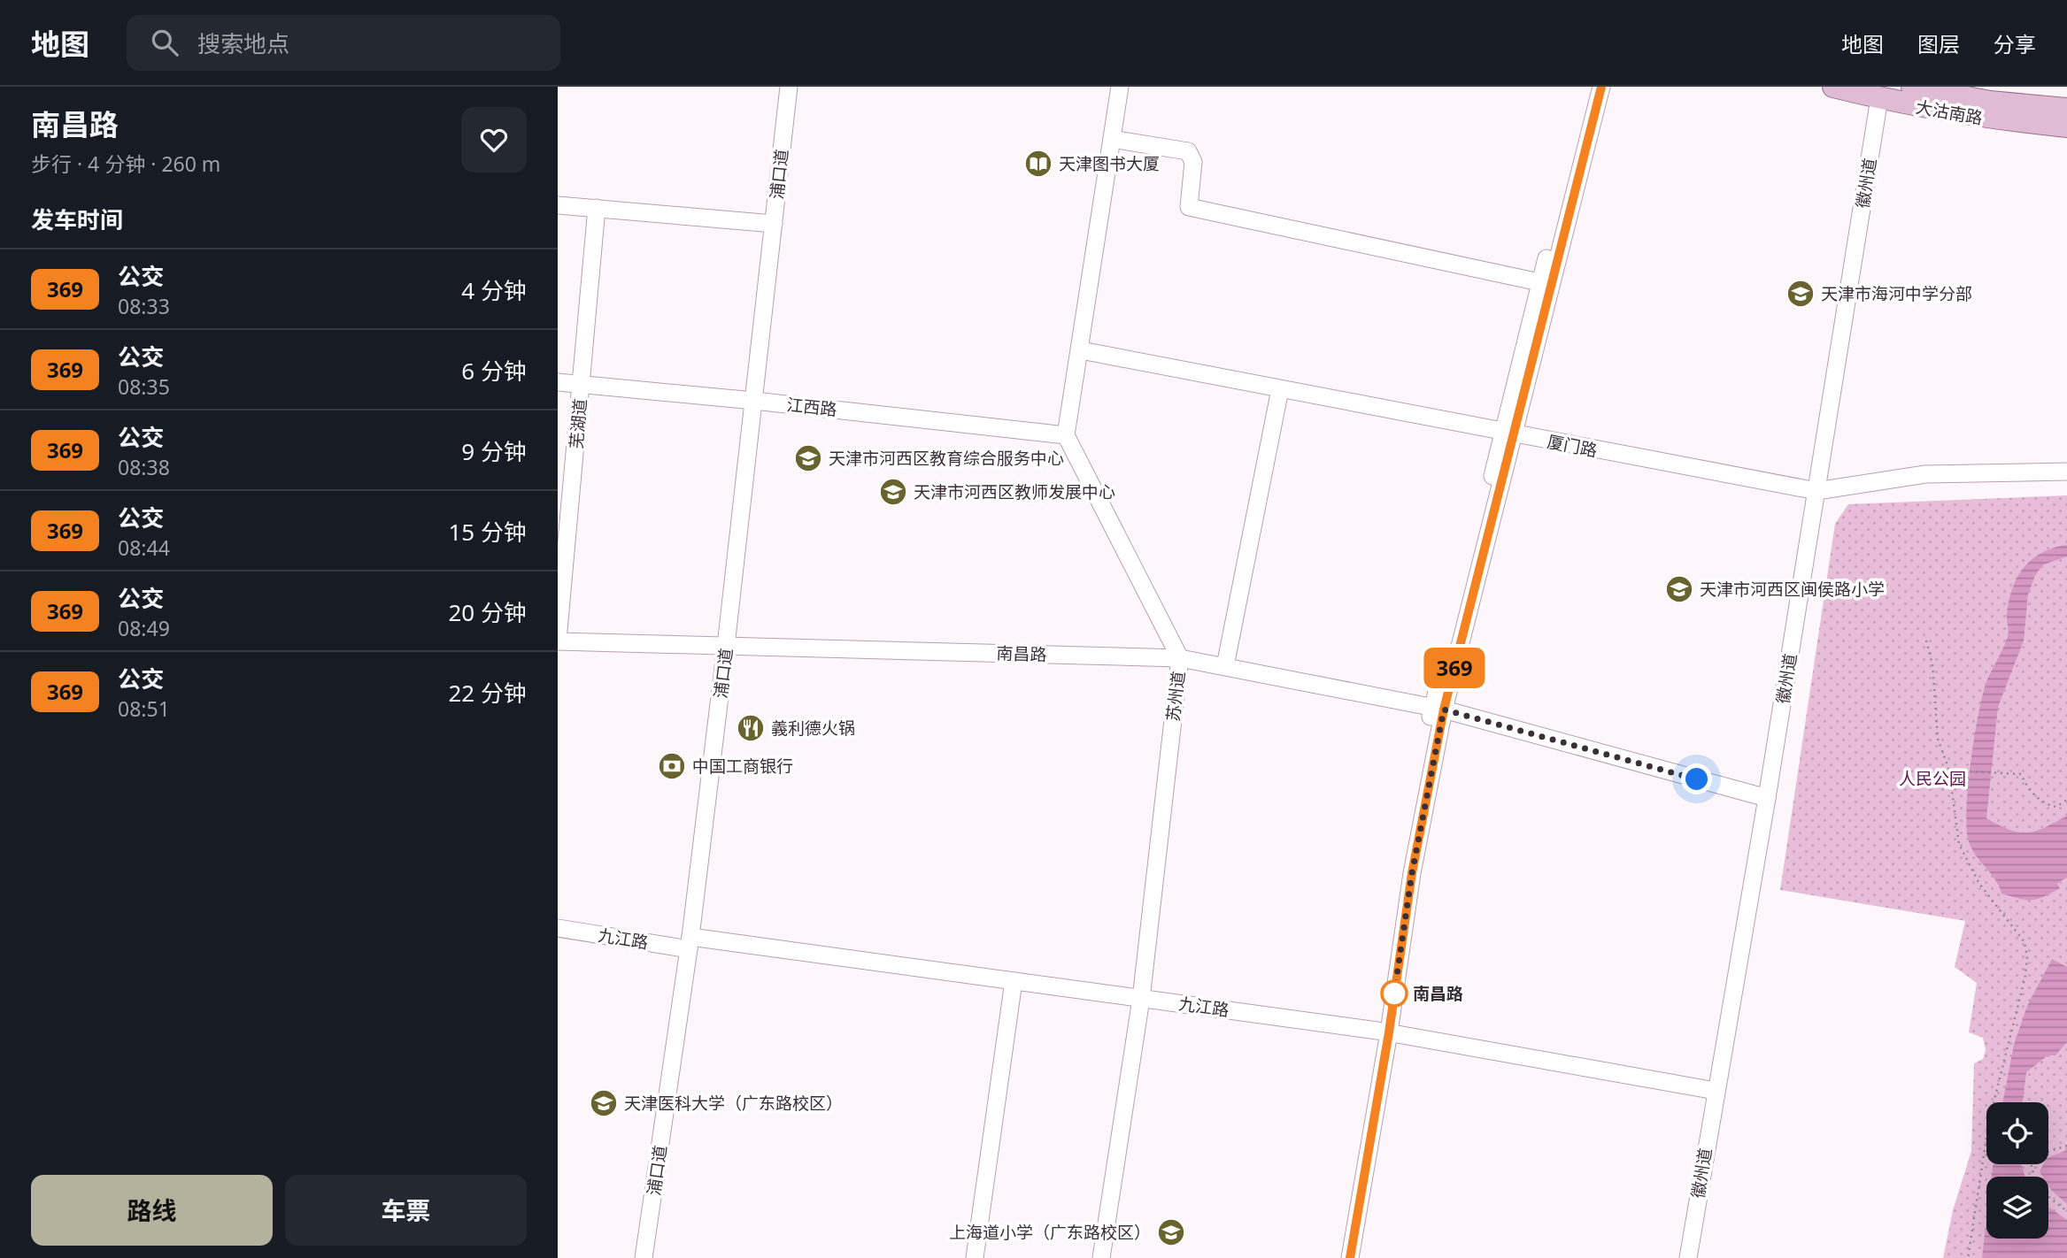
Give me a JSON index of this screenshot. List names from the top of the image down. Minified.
{"streets":{"main road":["大沽南路"],"street":["浦口道","徽州道","江西路","芜湖道","厦门路","南昌路","苏州道","九江路"]},"crossings":[["大沽南路","徽州道"],["浦口道","江西路"],["浦口道","南昌路"],["浦口道","九江路"],["徽州道","厦门路"],["徽州道","南昌路"],["徽州道","九江路"],["江西路","芜湖道"],["江西路","苏州道"],["芜湖道","南昌路"],["南昌路","苏州道"],["苏州道","九江路"]],"parks":["人民公园"],"places":{"library":["天津图书大厦"],"school or university":["天津市海河中学分部","天津市河西区教育综合服务中心","天津市河西区教师发展中心","天津市河西区闽侯路小学","天津医科大学（广东路校区）","上海道小学（广东路校区）"],"restaurant":["義利德火锅"],"bank":["中国工商银行"],"other":["南昌路"]},"lines":["bus line 369"],"page":{"header":"地图","search":"搜索地点","nav":["地图","图层","分享"],"heading":[["南昌路","步行 · 4 分钟 · 260 m"],"发车时间"],"on_map":"369","list":[{"mark":"369","name":"公交","note":"08:33","value":"4 分钟"},{"mark":"369","name":"公交","note":"08:35","value":"6 分钟"},{"mark":"369","name":"公交","note":"08:38","value":"9 分钟"},{"mark":"369","name":"公交","note":"08:44","value":"15 分钟"},{"mark":"369","name":"公交","note":"08:49","value":"20 分钟"},{"mark":"369","name":"公交","note":"08:51","value":"22 分钟"}],"buttons":["路线","车票"]}}
